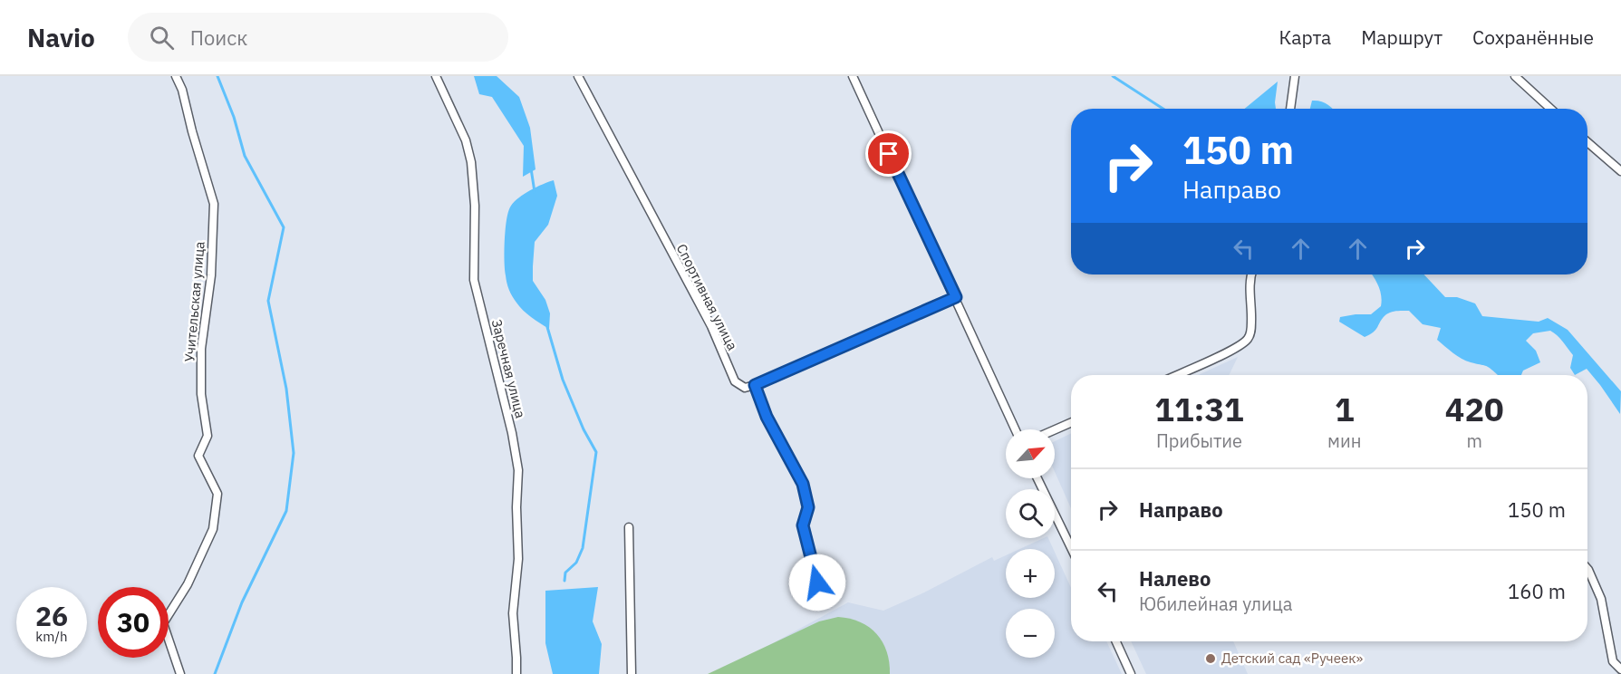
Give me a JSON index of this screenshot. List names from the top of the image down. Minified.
{"streets":{"street":["Спортивная улица","Учительская улица","Заречная улица"]},"places":["Детский сад «Ручеек»"],"north":"top right","page":{"header":"Navio","search":"Поиск","nav":["Карта","Маршрут","Сохранённые"],"turn":["150 m","Направо"],"eta":["11:31","Прибытие","1","мин","420","m"],"map_buttons":["+","−"],"list":[{"name":"Направо","value":"150 m"},{"name":"Налево","note":"Юбилейная улица","value":"160 m"}],"speed":"26 km/h","limit":"30"}}
